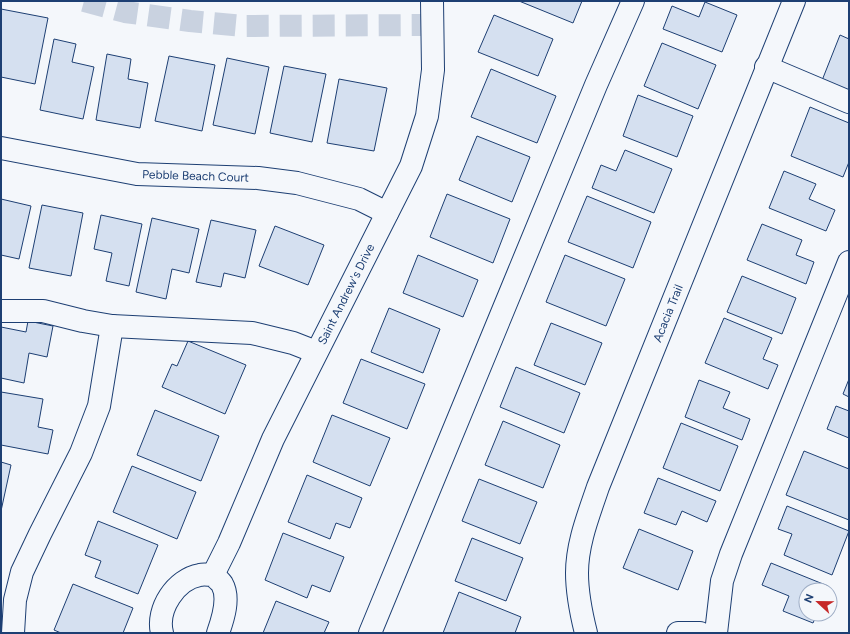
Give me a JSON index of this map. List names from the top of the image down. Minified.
{"streets":{"street":["Pebble Beach Court","Saint Andrew's Drive","Acacia Trail"]},"crossings":[["Pebble Beach Court","Saint Andrew's Drive"]],"north":"left"}
